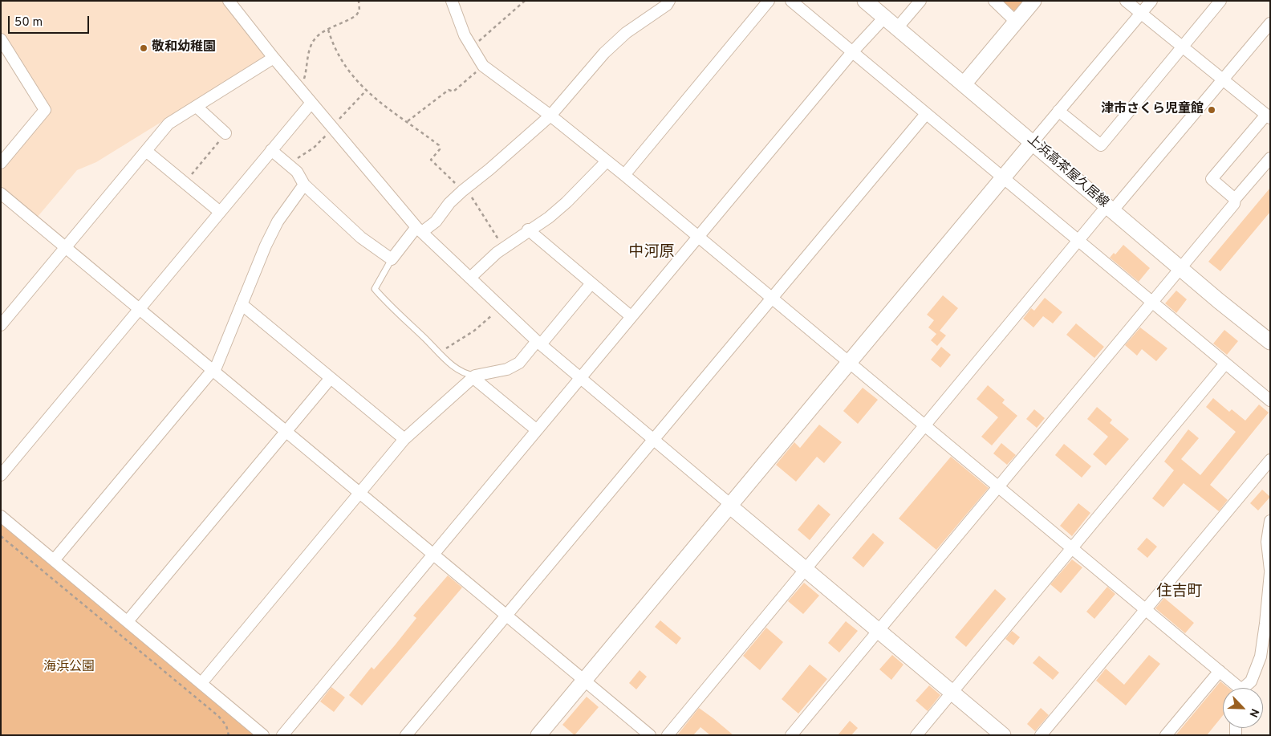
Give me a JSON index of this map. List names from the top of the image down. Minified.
{"streets":{"street":["上浜高茶屋久居線"]},"districts":["中河原","住吉町"],"parks":["海浜公園"],"places":["敬和幼稚園","津市さくら児童館"],"scale_bar":"50 m","north":"bottom right"}
